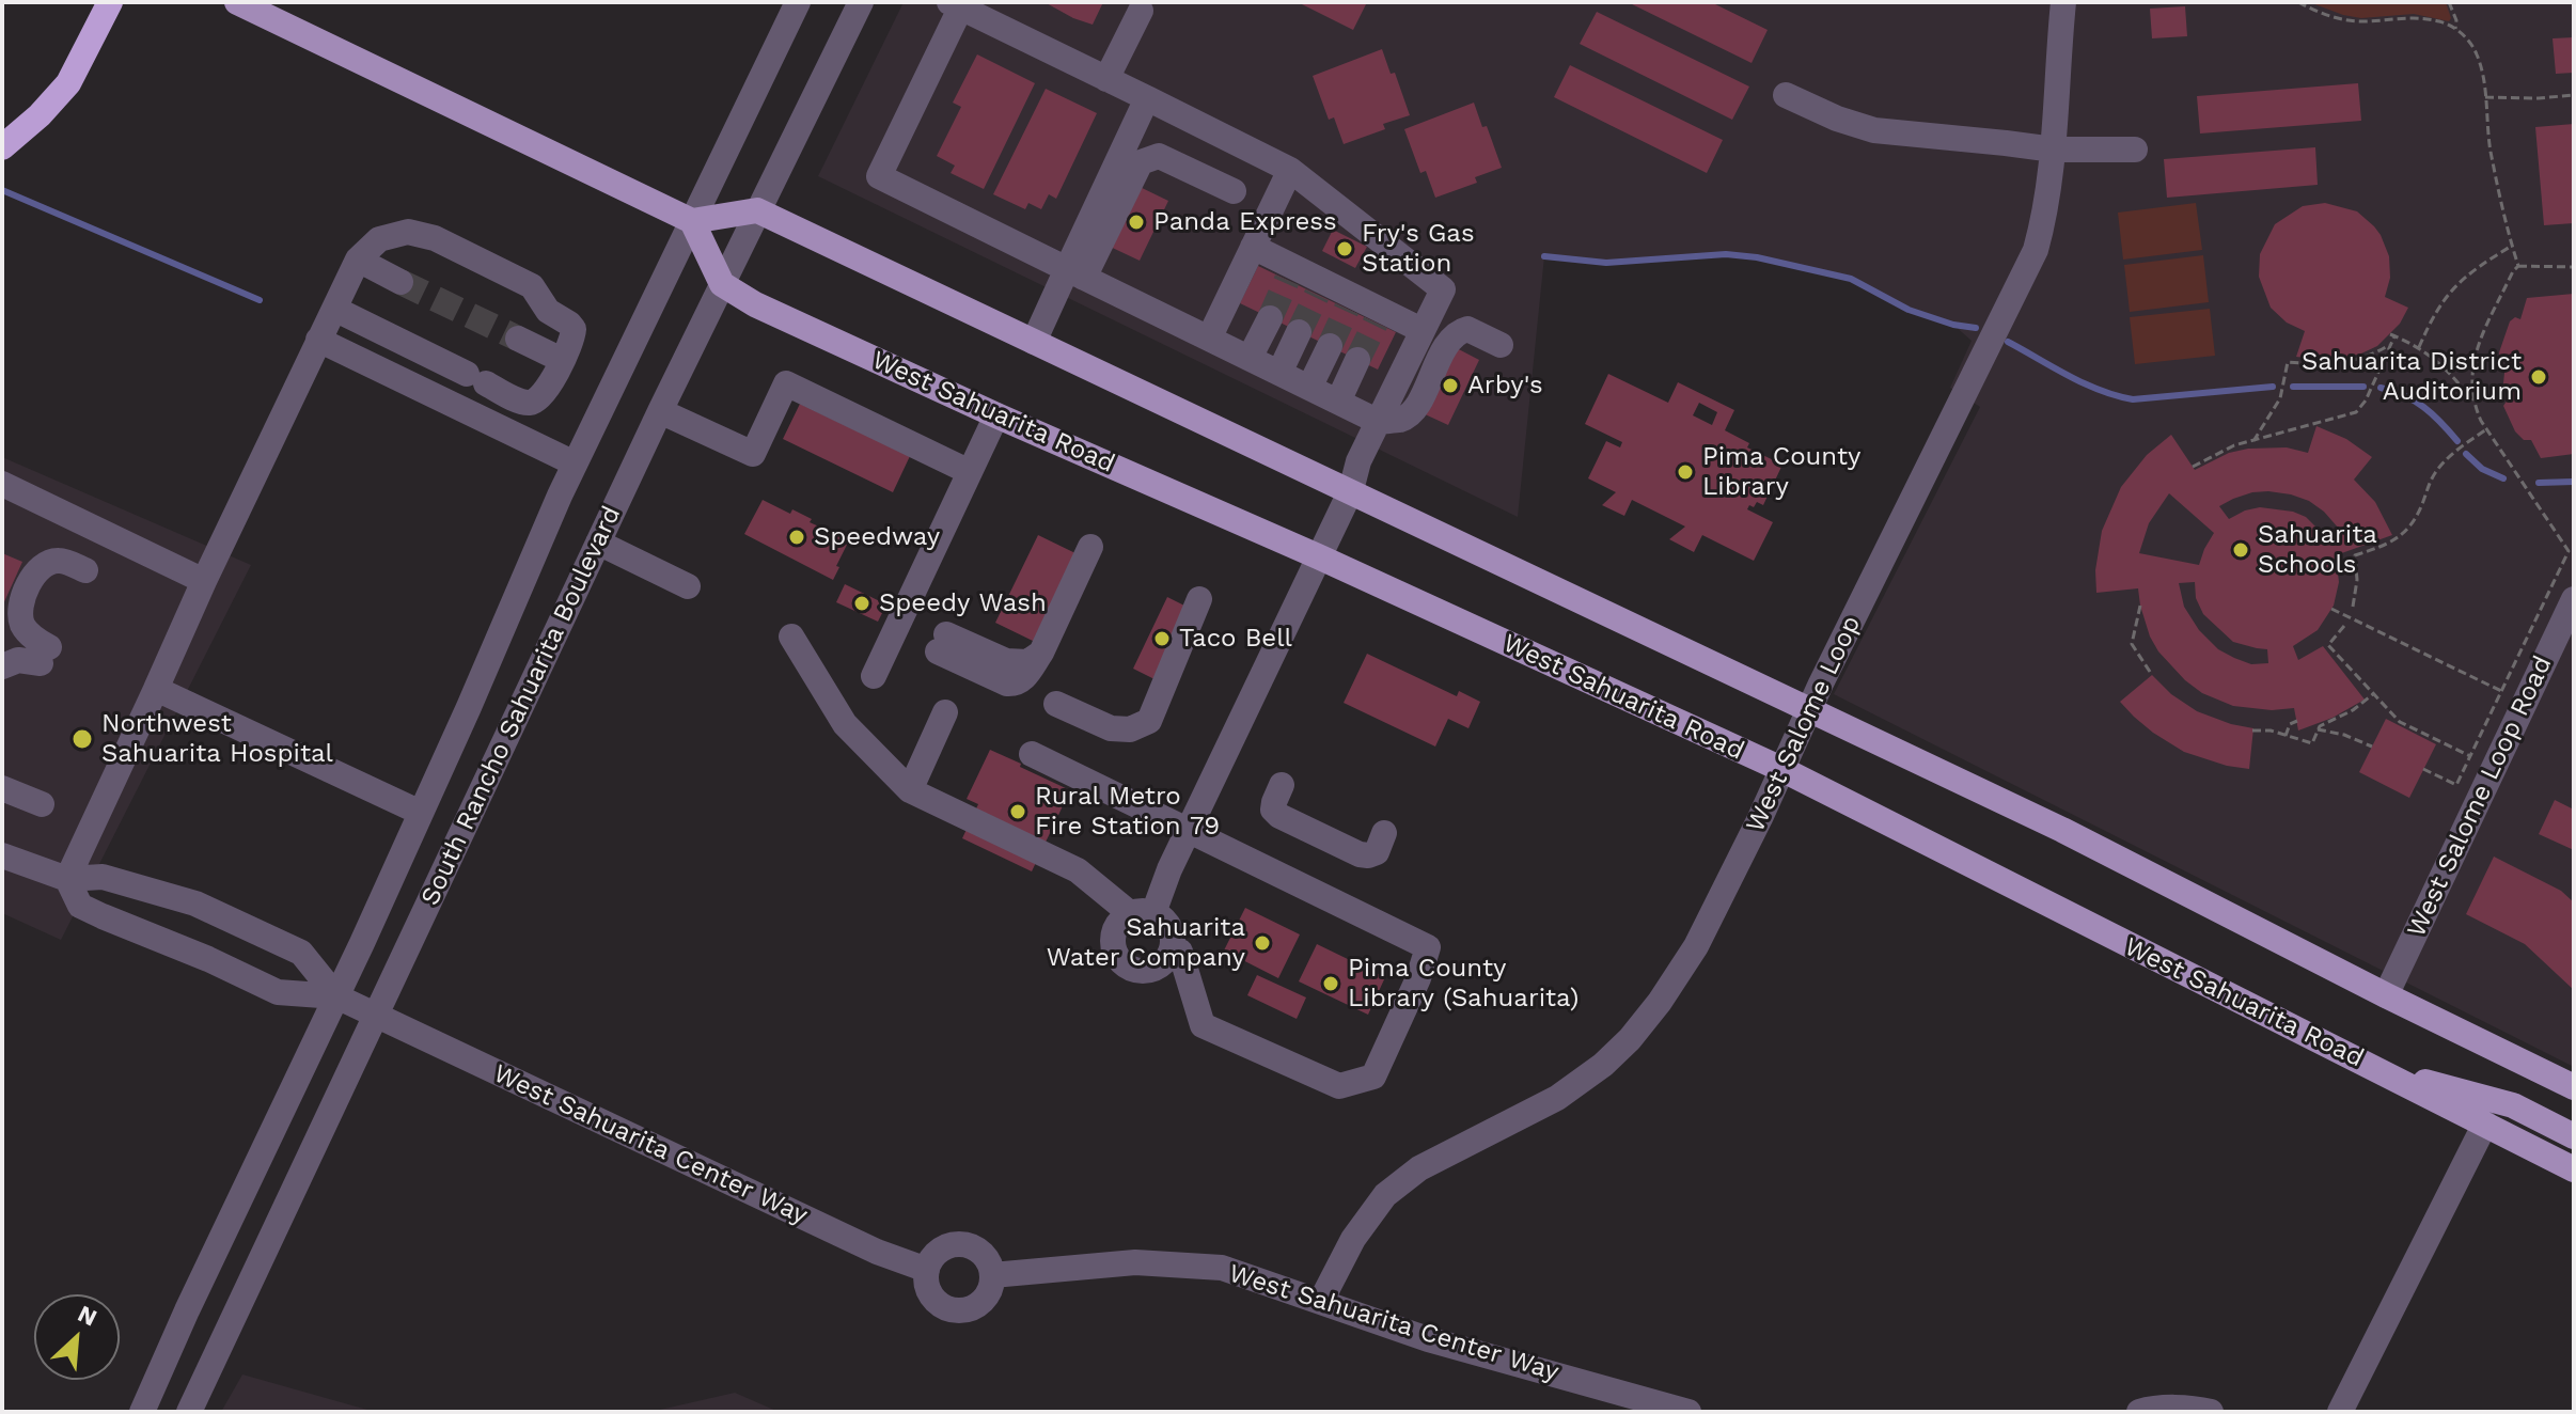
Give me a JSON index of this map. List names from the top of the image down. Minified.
{"streets":{"main road":["West Sahuarita Road"],"street":["South Rancho Sahuarita Boulevard","West Salome Loop","West Salome Loop Road","West Sahuarita Center Way"]},"crossings":[["West Sahuarita Road","South Rancho Sahuarita Boulevard"],["West Sahuarita Road","West Salome Loop"],["South Rancho Sahuarita Boulevard","West Sahuarita Center Way"],["West Salome Loop","West Sahuarita Center Way"]],"places":["Panda Express","Fry's Gas Station","Sahuarita District Auditorium","Arby's","Pima County Library","Speedway","Sahuarita Schools","Speedy Wash","Taco Bell","Northwest Sahuarita Hospital","Rural Metro Fire Station 79","Sahuarita Water Company","Pima County Library (Sahuarita)"],"north":"top right"}
